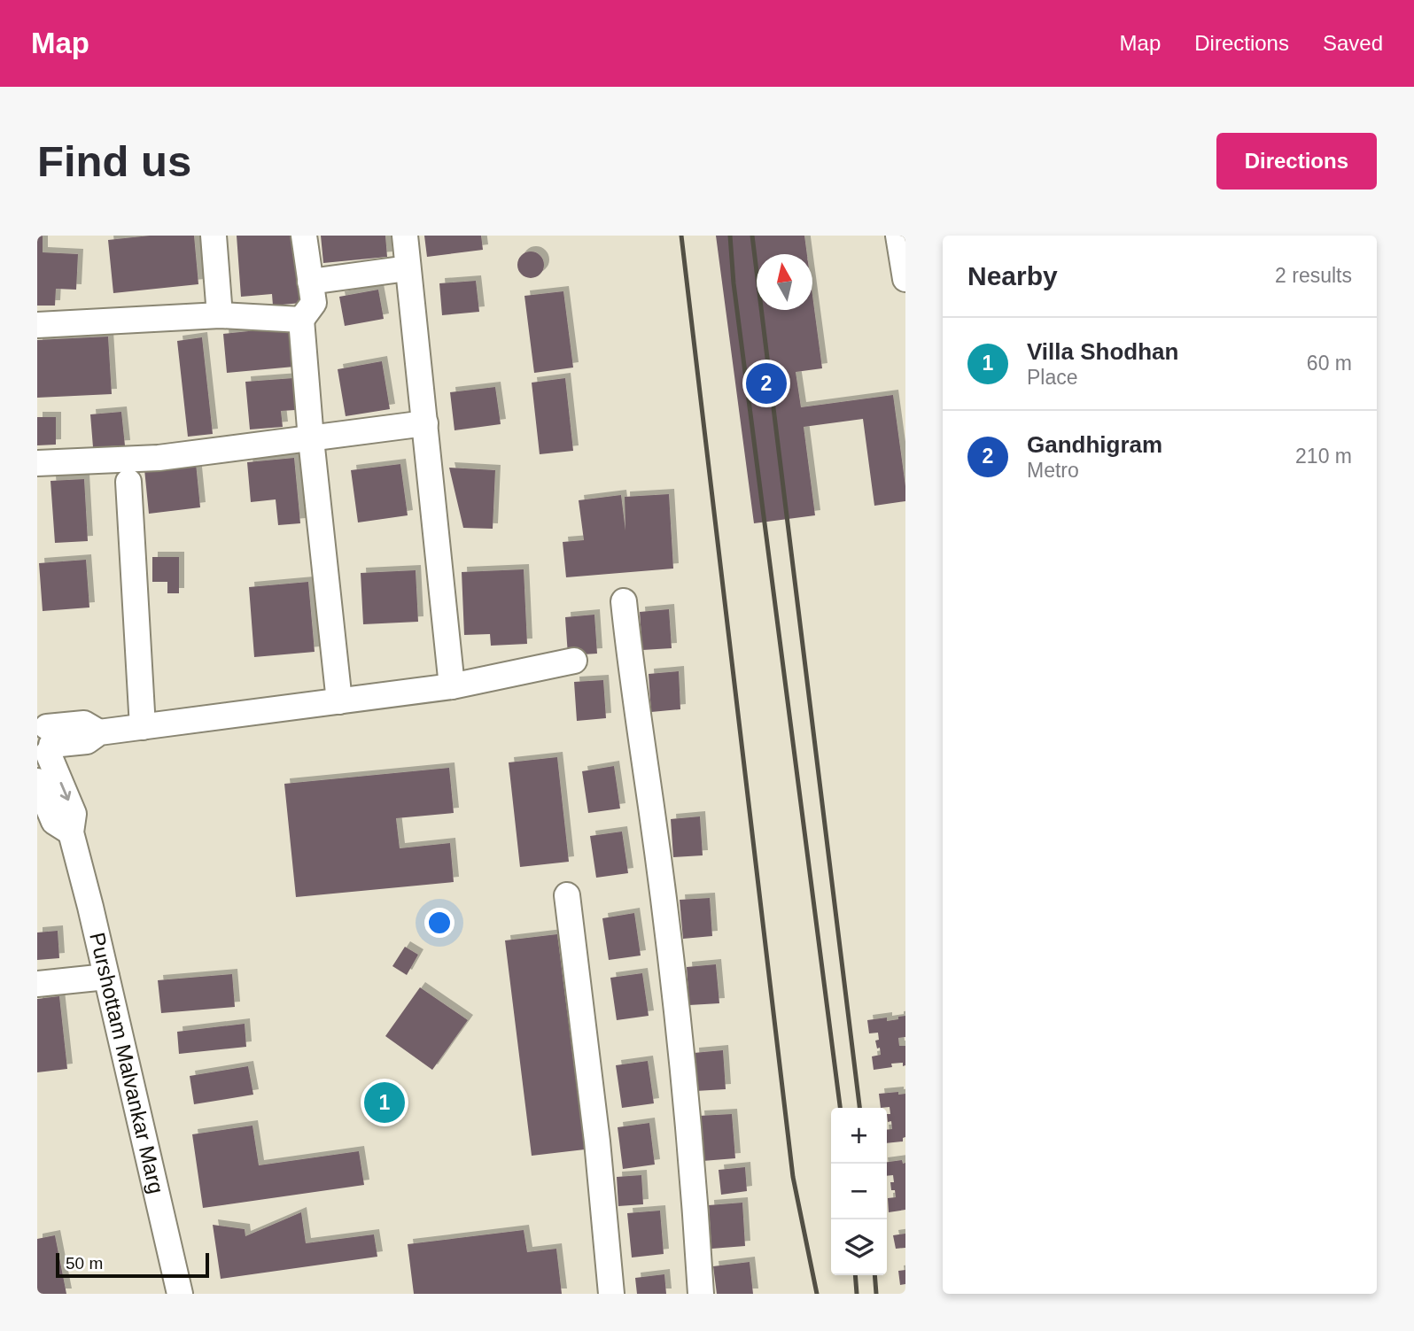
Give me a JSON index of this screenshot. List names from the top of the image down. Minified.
{"streets":{"street":["Purshottam Malvankar Marg"]},"scale_bar":"50 m","north":"top","page":{"header":"Map","nav":["Map","Directions","Saved"],"buttons":"Directions","title":"Find us","heading":["Nearby","2 results"],"list":[{"mark":"1","name":"Villa Shodhan","note":"Place","value":"60 m"},{"mark":"2","name":"Gandhigram","note":"Metro","value":"210 m"}],"pins":["2","1"],"map_buttons":["+","−"],"scale":"50 m"}}
